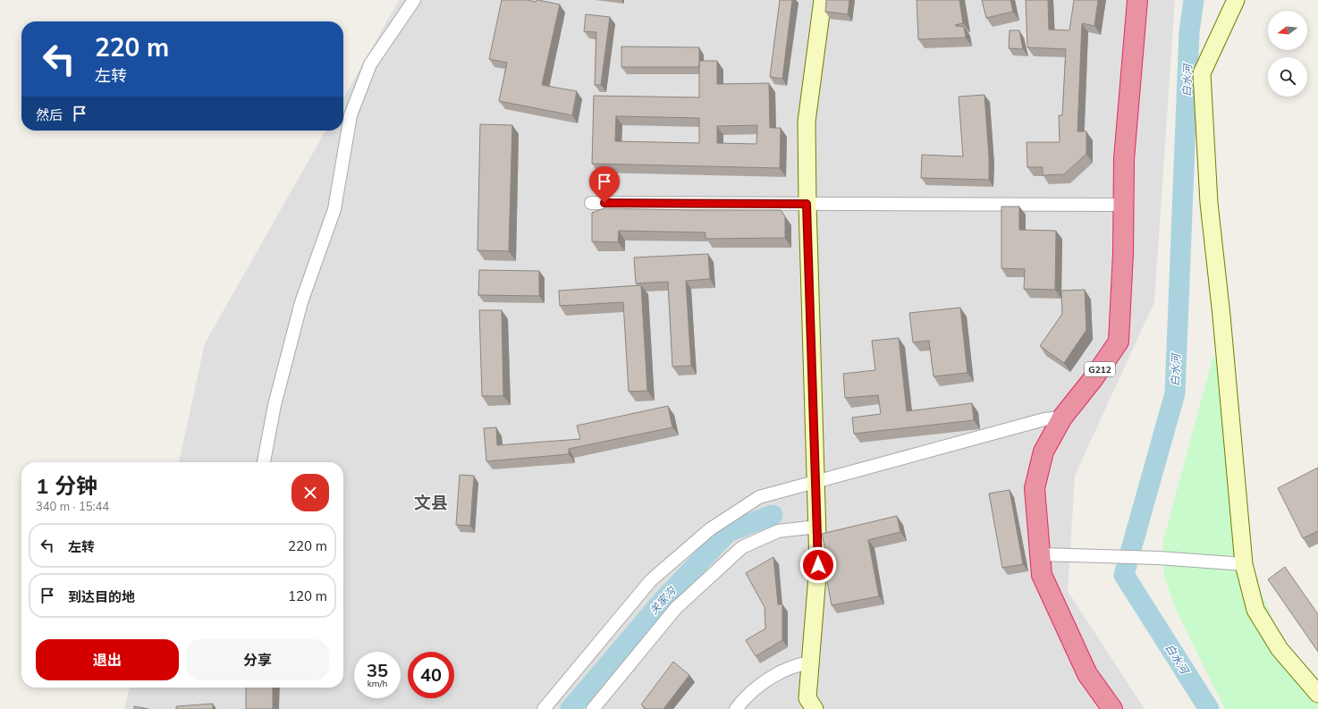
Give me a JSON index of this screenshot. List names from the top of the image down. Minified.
{"streets":{"highway":["G212"]},"districts":["文县"],"water":["白水河","关家沟"],"north":"left","page":{"turn":["220 m","左转"],"then":"然后","heading":["1 分钟","340 m · 15:44"],"list":[{"name":"左转","value":"220 m"},{"name":"到达目的地","value":"120 m"}],"buttons":["退出","分享"],"speed":"35 km/h","limit":"40"}}
